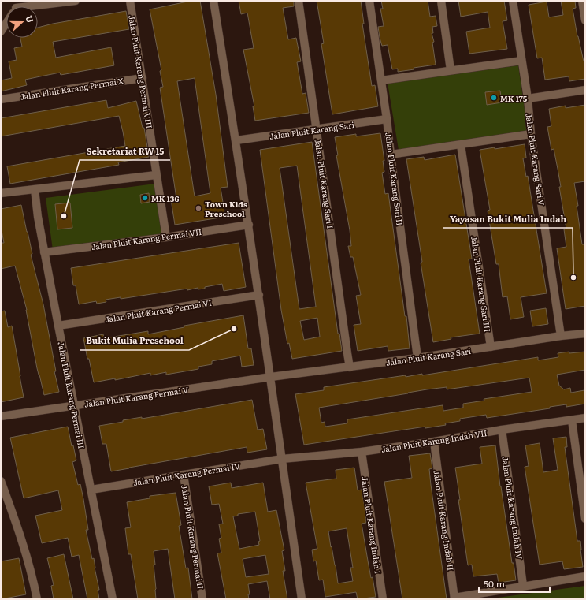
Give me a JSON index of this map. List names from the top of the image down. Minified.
{"streets":{"street":["Jalan Pluit Karang Permai VIII","Jalan Pluit Karang Permai X","Jalan Pluit Karang Sari","Jalan Pluit Karang Sari V","Jalan Pluit Karang Sari II","Jalan Pluit Karang Sari I","Jalan Pluit Karang Permai VII","Jalan Pluit Karang Sari III","Jalan Pluit Karang Permai VI","Jalan Pluit Karang Permai III","Jalan Pluit Karang Permai V","Jalan Pluit Karang Indah VII","Jalan Pluit Karang Permai IV","Jalan Pluit Karang Indah IV","Jalan Pluit Karang Indah II","Jalan Pluit Karang Indah I","Jalan Pluit Karang Permai II"]},"crossings":[["Jalan Pluit Karang Permai VIII","Jalan Pluit Karang Permai X"],["Jalan Pluit Karang Permai VIII","Jalan Pluit Karang Permai VII"],["Jalan Pluit Karang Sari","Jalan Pluit Karang Sari V"],["Jalan Pluit Karang Sari","Jalan Pluit Karang Sari II"],["Jalan Pluit Karang Sari","Jalan Pluit Karang Sari I"],["Jalan Pluit Karang Sari","Jalan Pluit Karang Sari III"],["Jalan Pluit Karang Sari","Jalan Pluit Karang Permai V"],["Jalan Pluit Karang Permai VII","Jalan Pluit Karang Permai III"],["Jalan Pluit Karang Permai VI","Jalan Pluit Karang Permai III"],["Jalan Pluit Karang Permai III","Jalan Pluit Karang Permai V"],["Jalan Pluit Karang Permai III","Jalan Pluit Karang Permai IV"],["Jalan Pluit Karang Indah VII","Jalan Pluit Karang Permai IV"],["Jalan Pluit Karang Indah VII","Jalan Pluit Karang Indah IV"],["Jalan Pluit Karang Indah VII","Jalan Pluit Karang Indah II"],["Jalan Pluit Karang Indah VII","Jalan Pluit Karang Indah I"],["Jalan Pluit Karang Permai IV","Jalan Pluit Karang Permai II"]],"places":["MK 175","MK 136","Town Kids Preschool","Sekretariat RW 15","Yayasan Bukit Mulia Indah","Bukit Mulia Preschool"],"scale_bar":"50 m","north":"right"}
